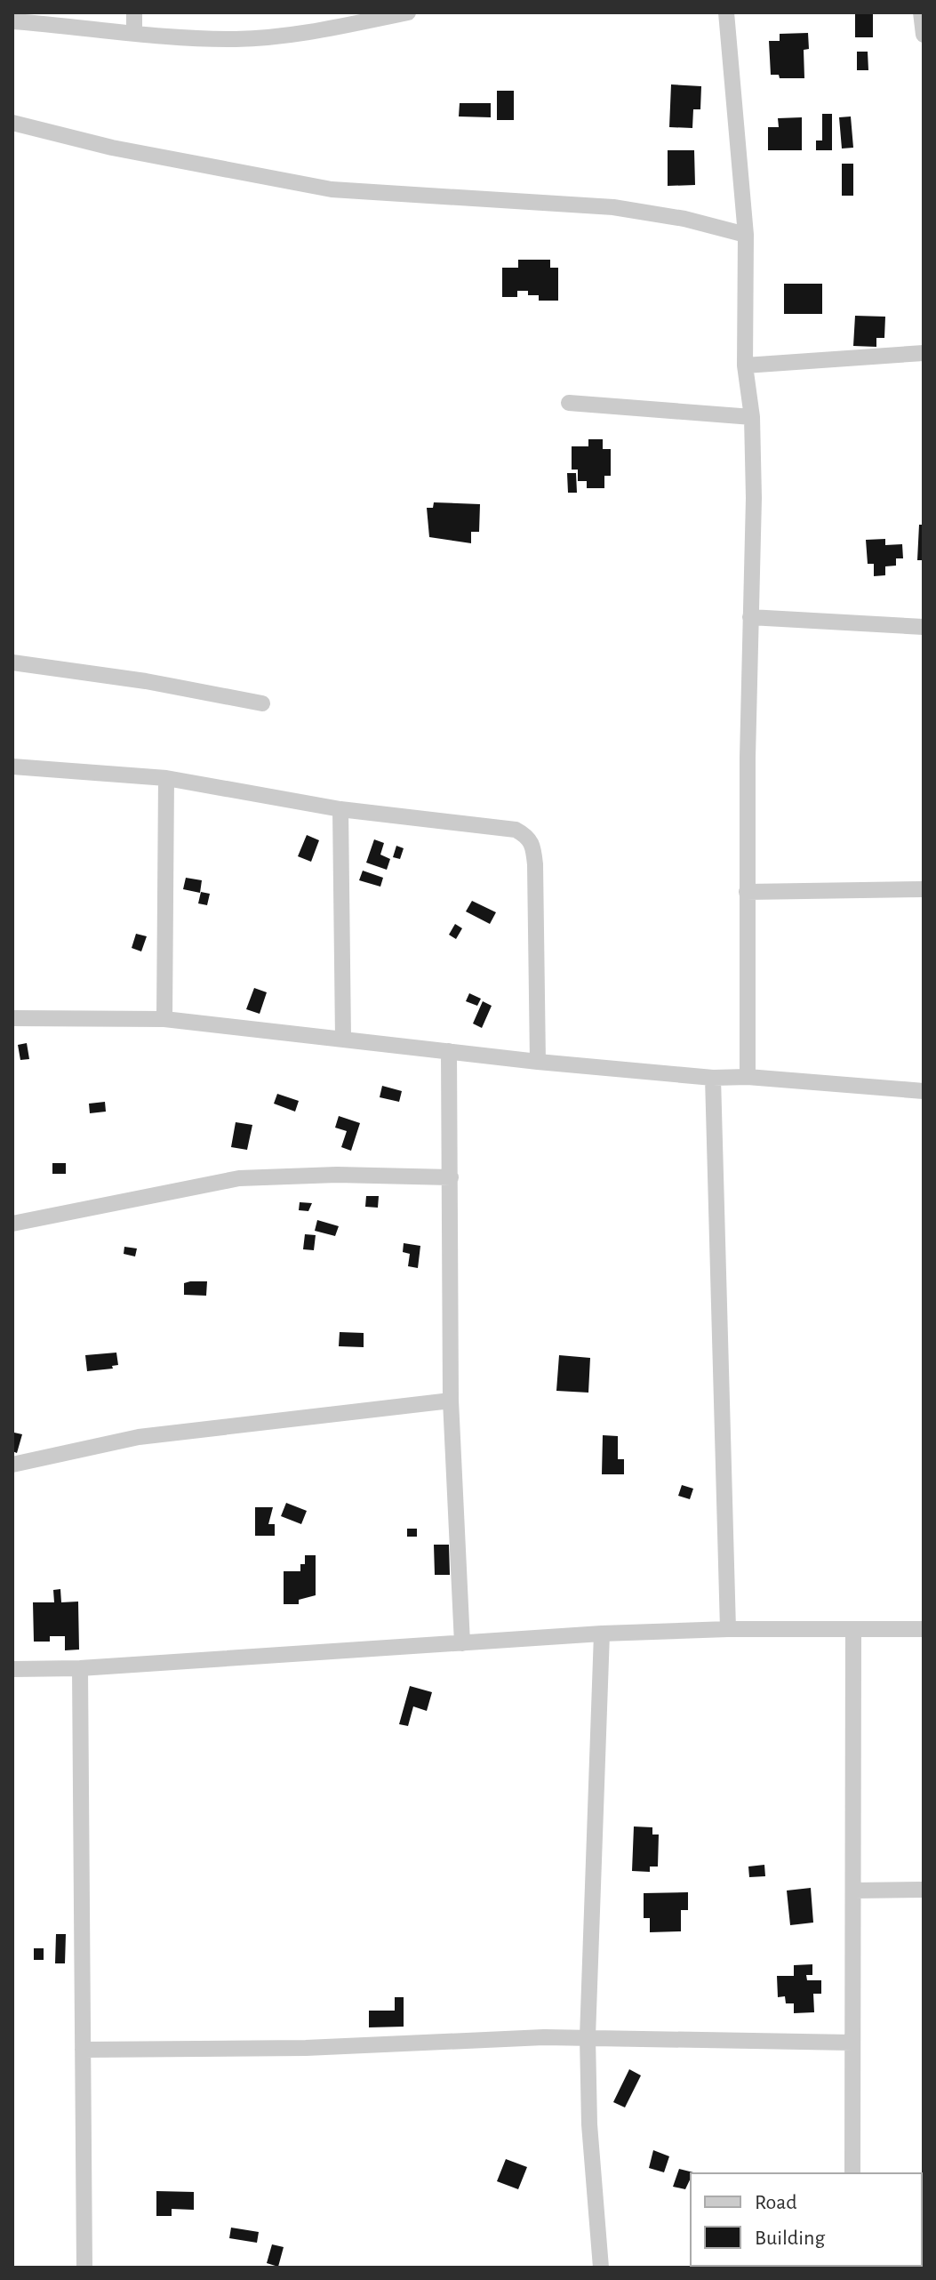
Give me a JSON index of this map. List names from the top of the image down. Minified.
{"legend":["Road","Building"]}
